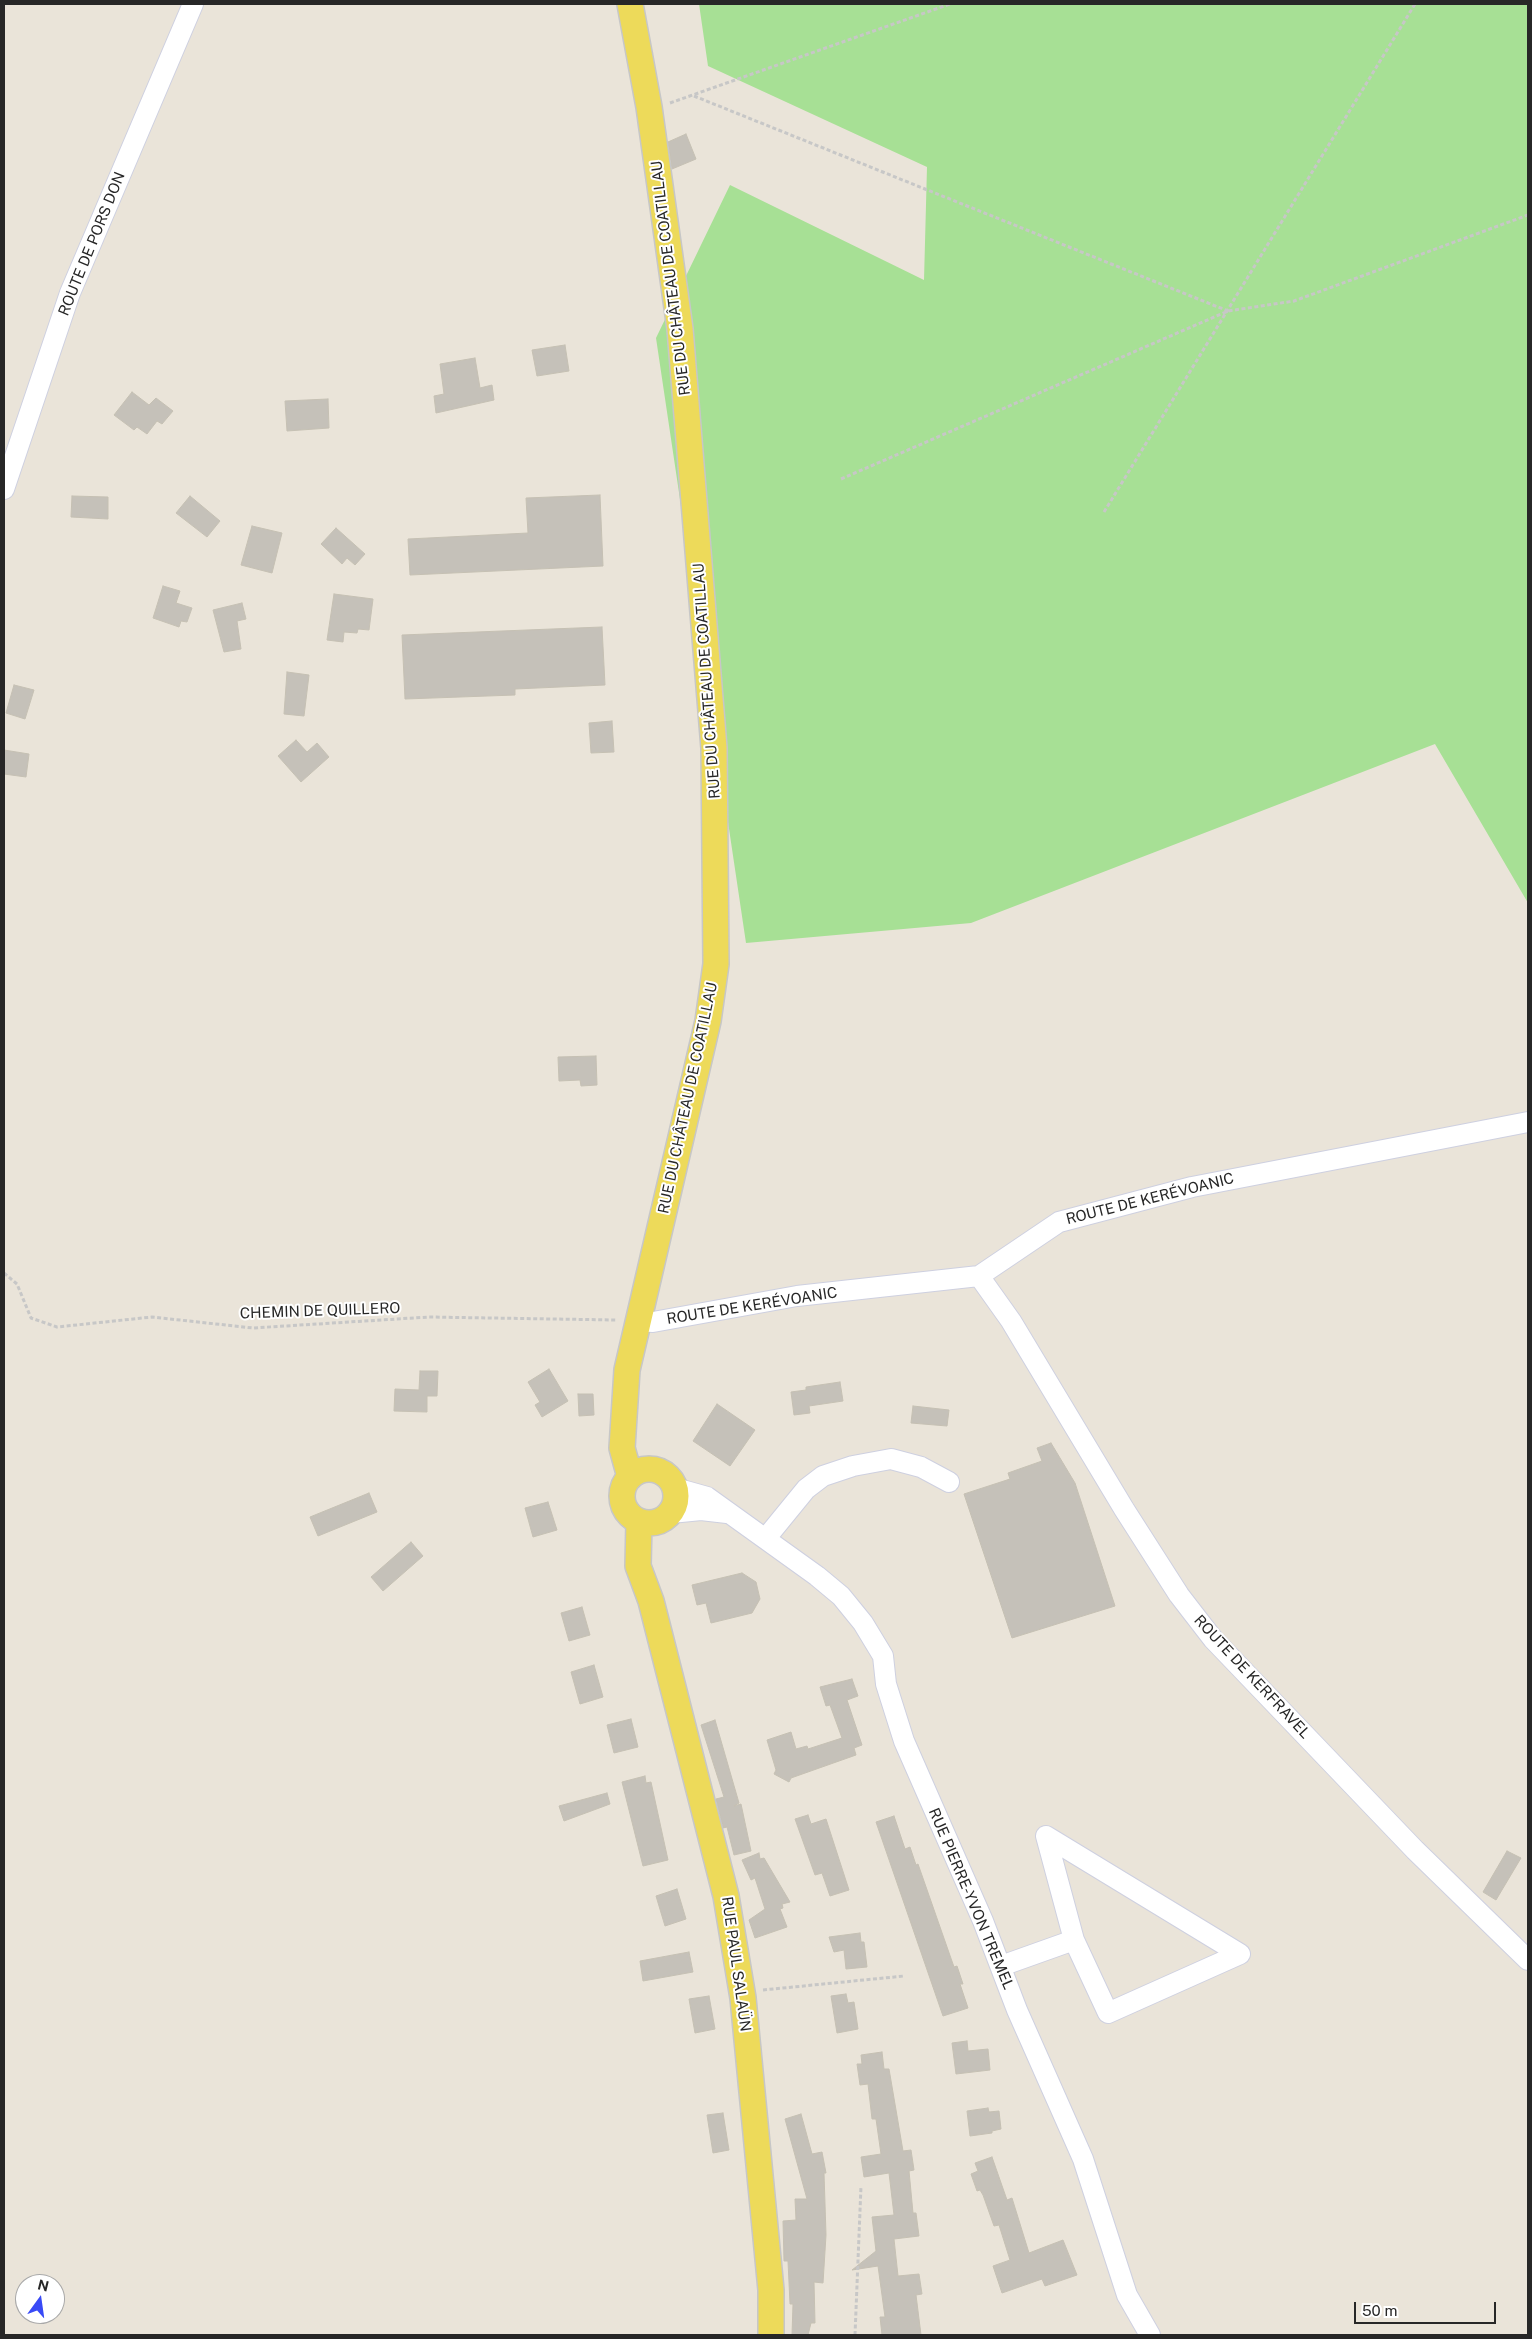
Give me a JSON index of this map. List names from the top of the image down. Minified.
{"streets":{"main road":["RUE DU CHÂTEAU DE COATILLAU","RUE PAUL SALAÜN"],"street":["ROUTE DE PORS DON","ROUTE DE KERÉVOANIC","ROUTE DE KERFRAVEL","RUE PIERRE-YVON TREMEL"],"path":["CHEMIN DE QUILLERO"]},"crossings":[["RUE DU CHÂTEAU DE COATILLAU","ROUTE DE KERÉVOANIC"],["RUE DU CHÂTEAU DE COATILLAU","CHEMIN DE QUILLERO"],["ROUTE DE KERÉVOANIC","CHEMIN DE QUILLERO"],["ROUTE DE KERÉVOANIC","ROUTE DE KERFRAVEL"],["RUE PIERRE-YVON TREMEL","RUE PAUL SALAÜN"]],"scale_bar":"50 m","north":"top"}
